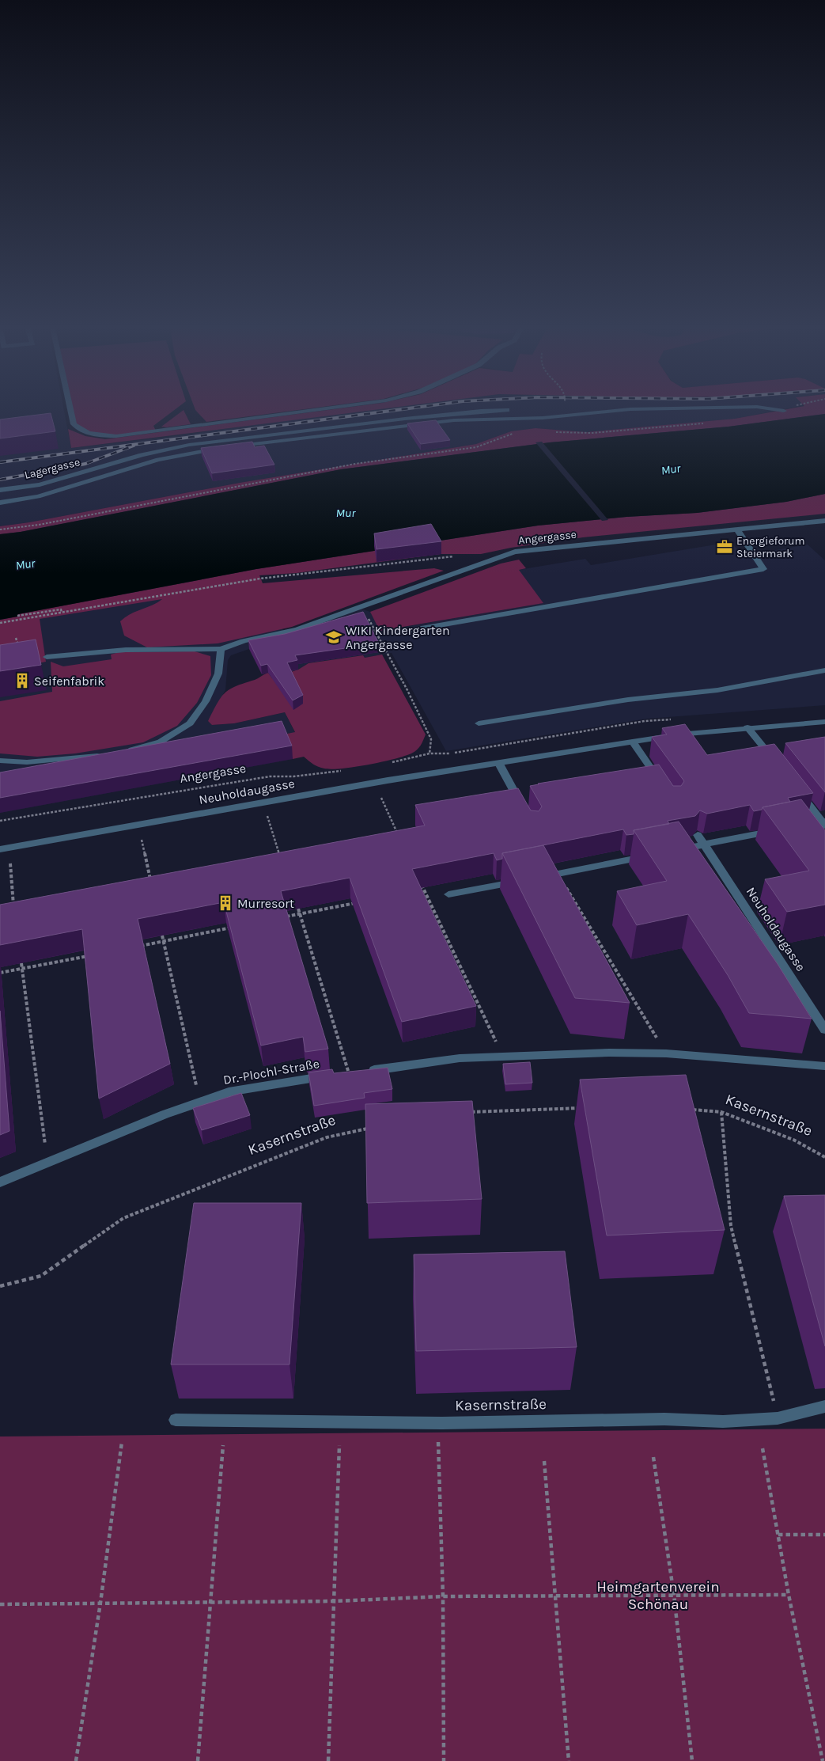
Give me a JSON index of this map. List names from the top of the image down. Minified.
{"streets":{"street":["Lagergasse","Angergasse","Neuholdaugasse","Dr.-Plochl-Straße","Kasernstraße"]},"water":["Mur"],"parks":["Heimgartenverein Schönau"],"places":{"office":["Energieforum Steiermark"],"school or university":["WIKI Kindergarten Angergasse"],"building":["Seifenfabrik","Murresort"]}}
